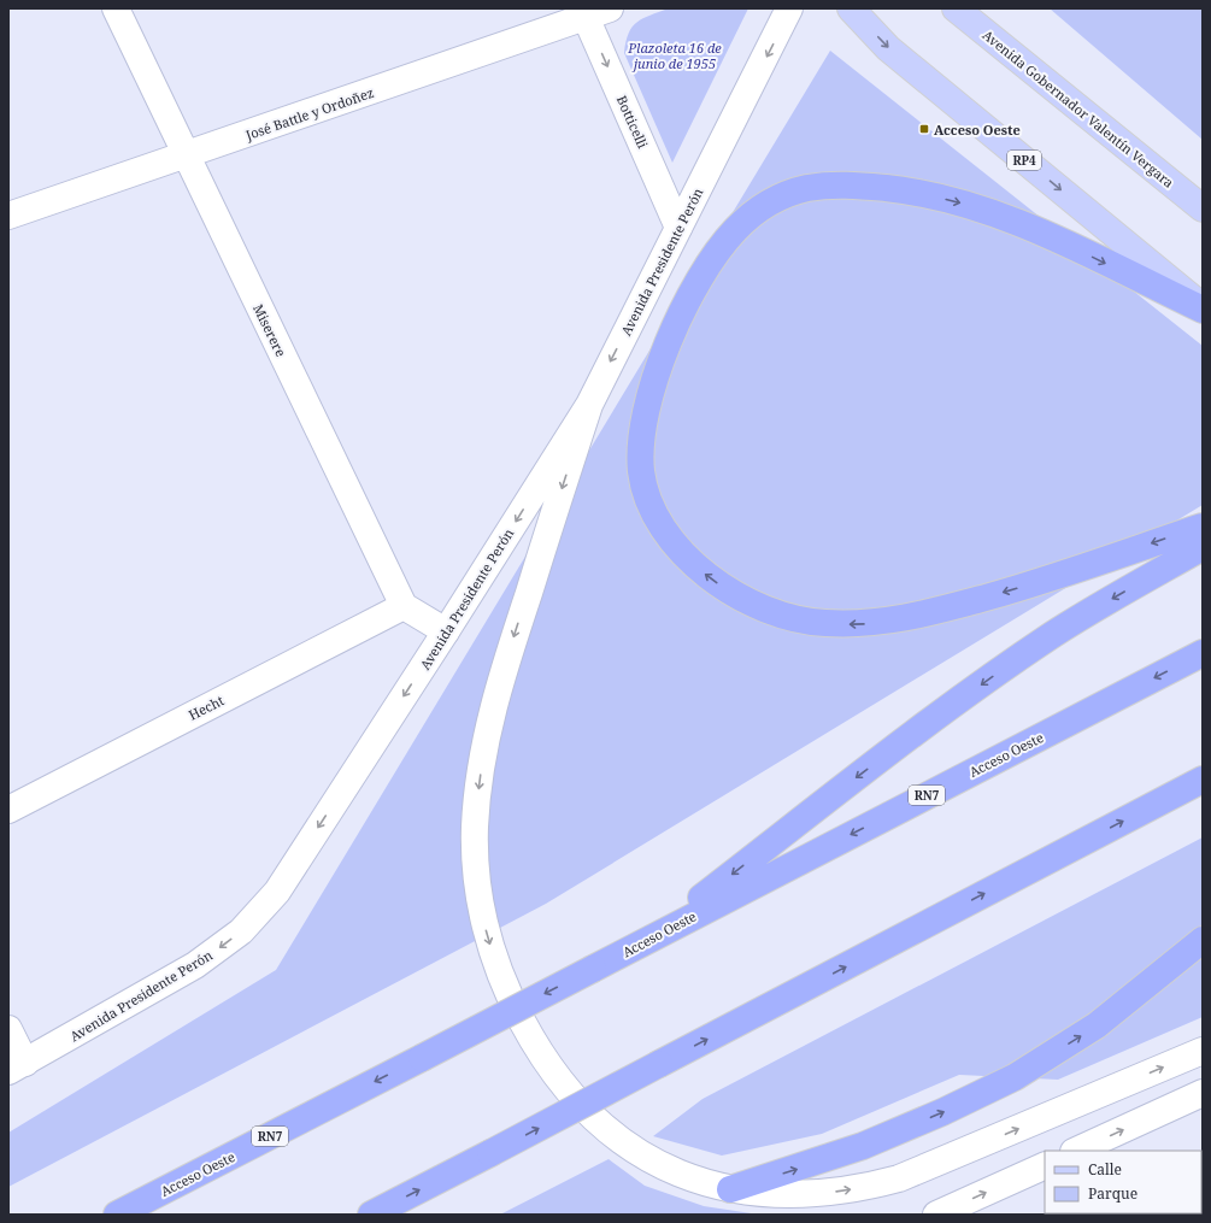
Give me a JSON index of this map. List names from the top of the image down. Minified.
{"streets":{"highway":["Acceso Oeste","RN7"],"main road":["Avenida Gobernador Valentín Vergara","RP4"],"street":["José Battle y Ordoñez","Botticelli","Avenida Presidente Perón","Miserere","Hecht"]},"crossings":[["José Battle y Ordoñez","Botticelli"],["José Battle y Ordoñez","Miserere"],["Botticelli","Avenida Presidente Perón"],["Miserere","Hecht"]],"one_way":["Botticelli","Avenida Presidente Perón"],"parks":["Plazoleta 16 de junio de 1955"],"places":{"transit":["Acceso Oeste"]},"legend":["Calle","Parque"]}
